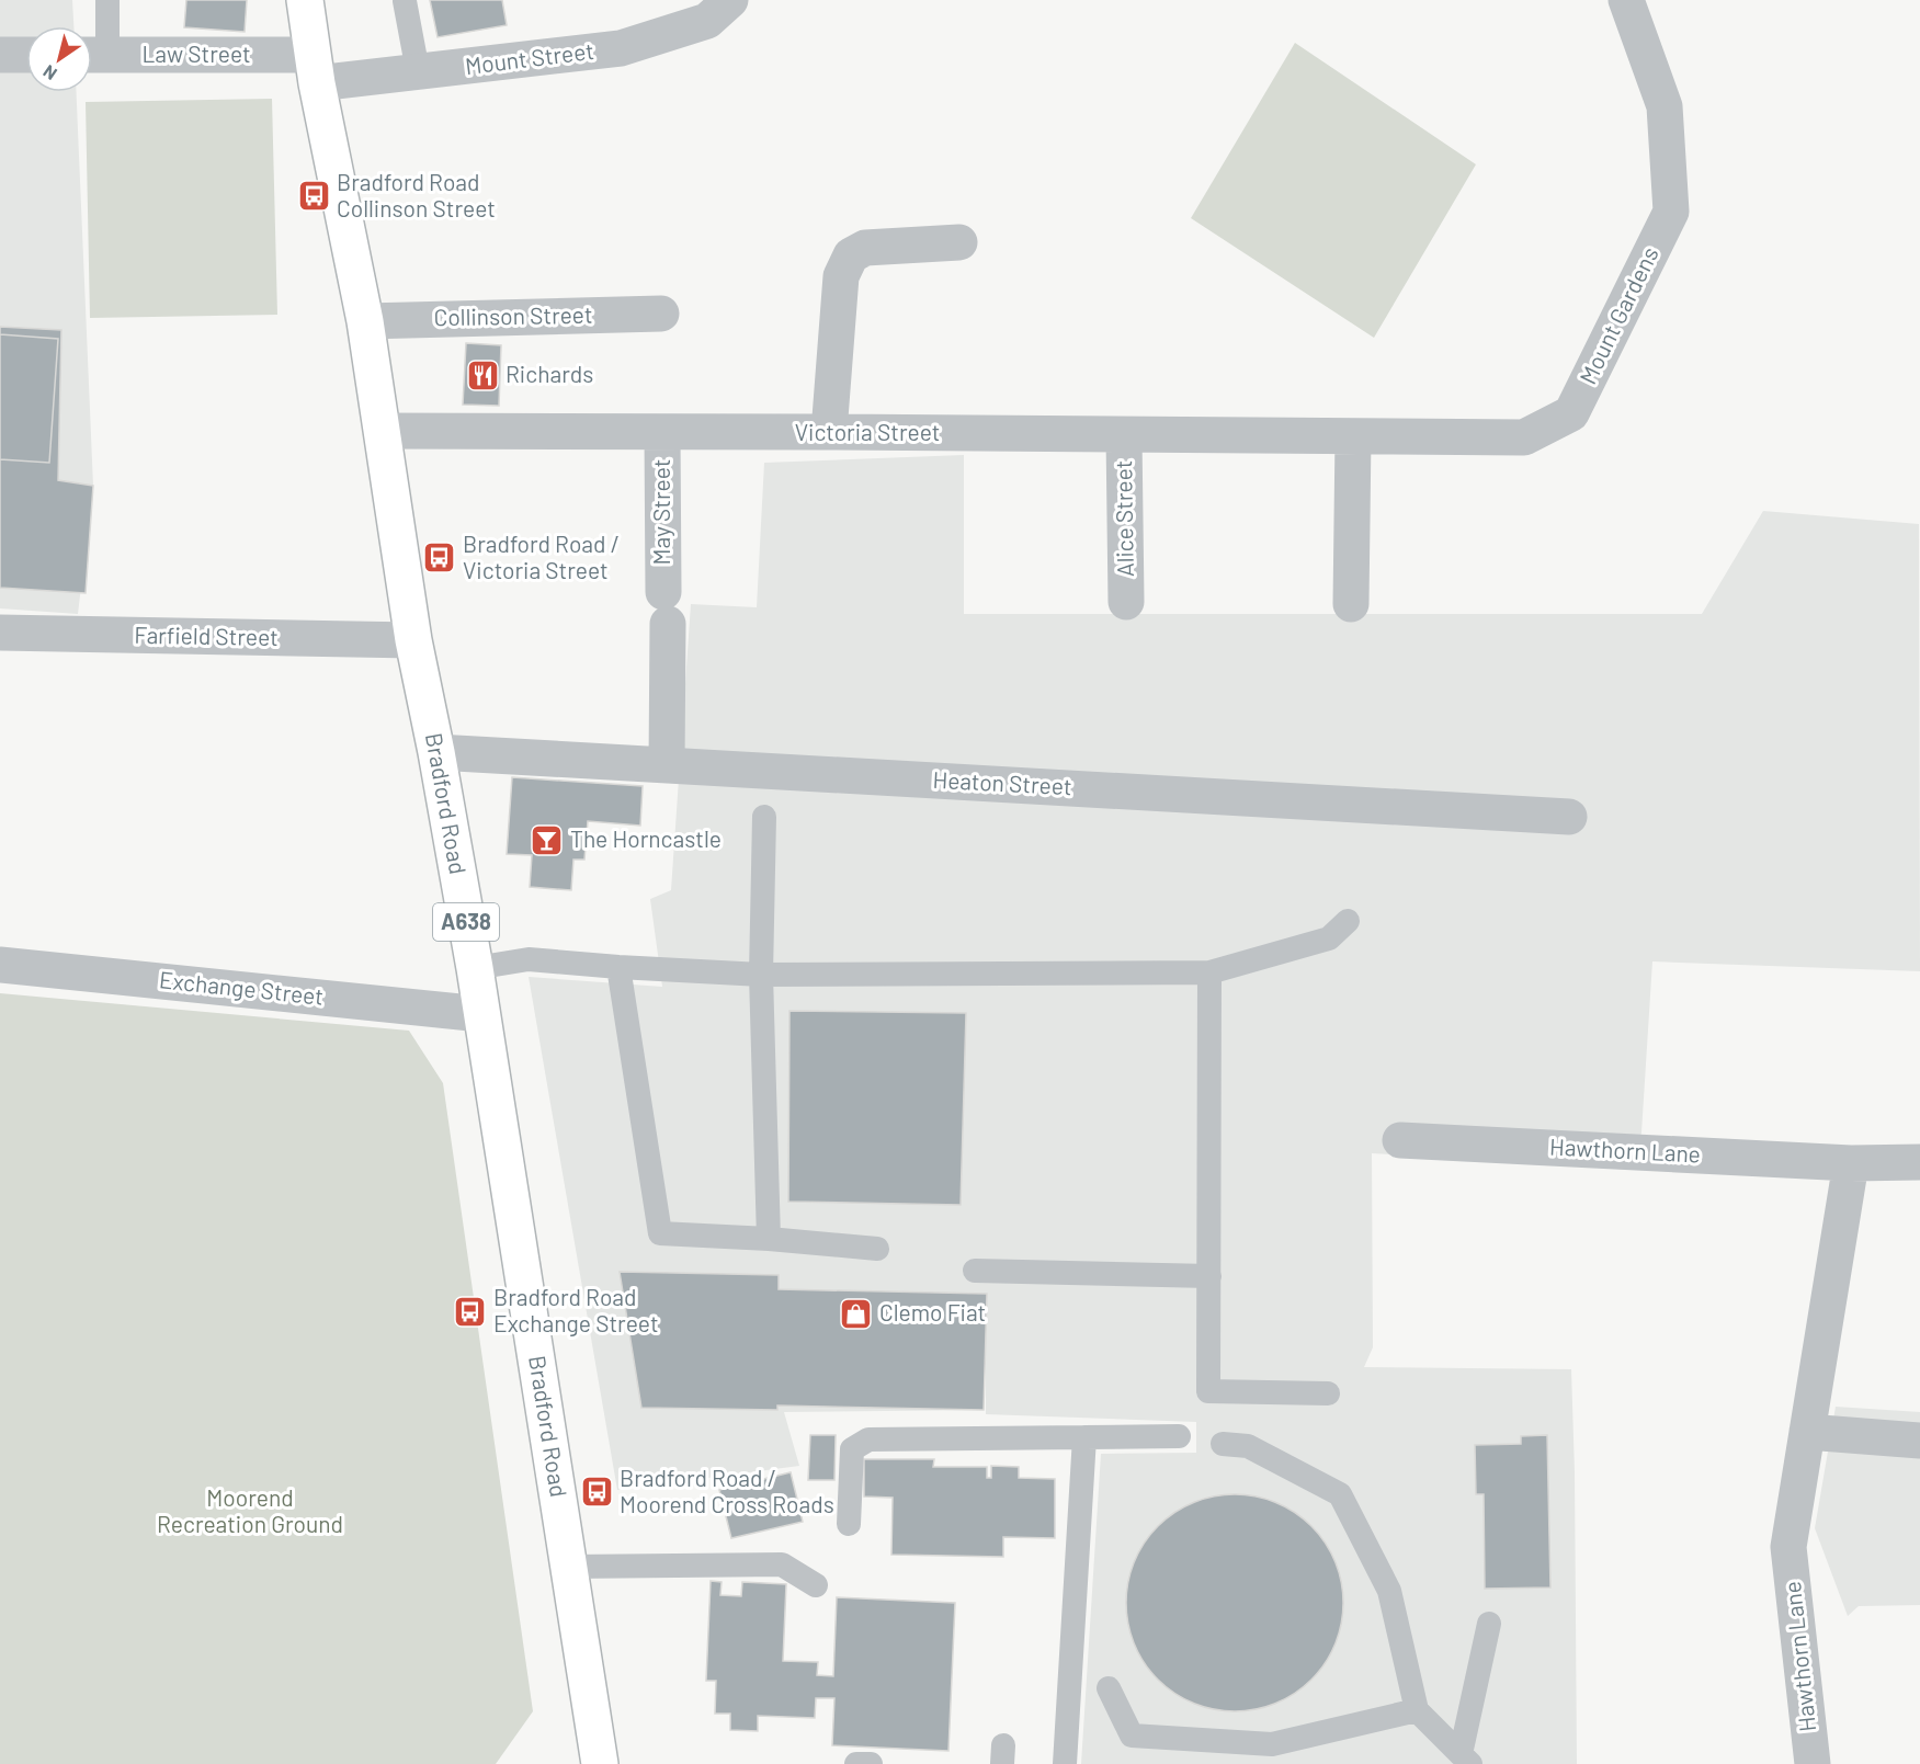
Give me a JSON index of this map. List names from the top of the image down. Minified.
{"streets":{"main road":["Bradford Road","A638"],"street":["Law Street","Mount Street","Mount Gardens","Collinson Street","Victoria Street","May Street","Alice Street","Farfield Street","Heaton Street","Exchange Street","Hawthorn Lane"]},"crossings":[["Law Street","Mount Street"],["Law Street","Bradford Road"],["Mount Street","Bradford Road"],["Mount Gardens","Victoria Street"],["Collinson Street","Bradford Road"],["Victoria Street","May Street"],["Victoria Street","Alice Street"],["Victoria Street","Bradford Road"],["May Street","Heaton Street"],["Farfield Street","Bradford Road"],["Heaton Street","Bradford Road"],["Bradford Road","Exchange Street"]],"parks":["Moorend Recreation Ground"],"places":{"bus stop":["Bradford Road Collinson Street","Bradford Road / Victoria Street","Bradford Road Exchange Street","Bradford Road / Moorend Cross Roads"],"restaurant":["Richards"],"bar":["The Horncastle"],"shop":["Clemo Fiat"]},"north":"bottom left"}
